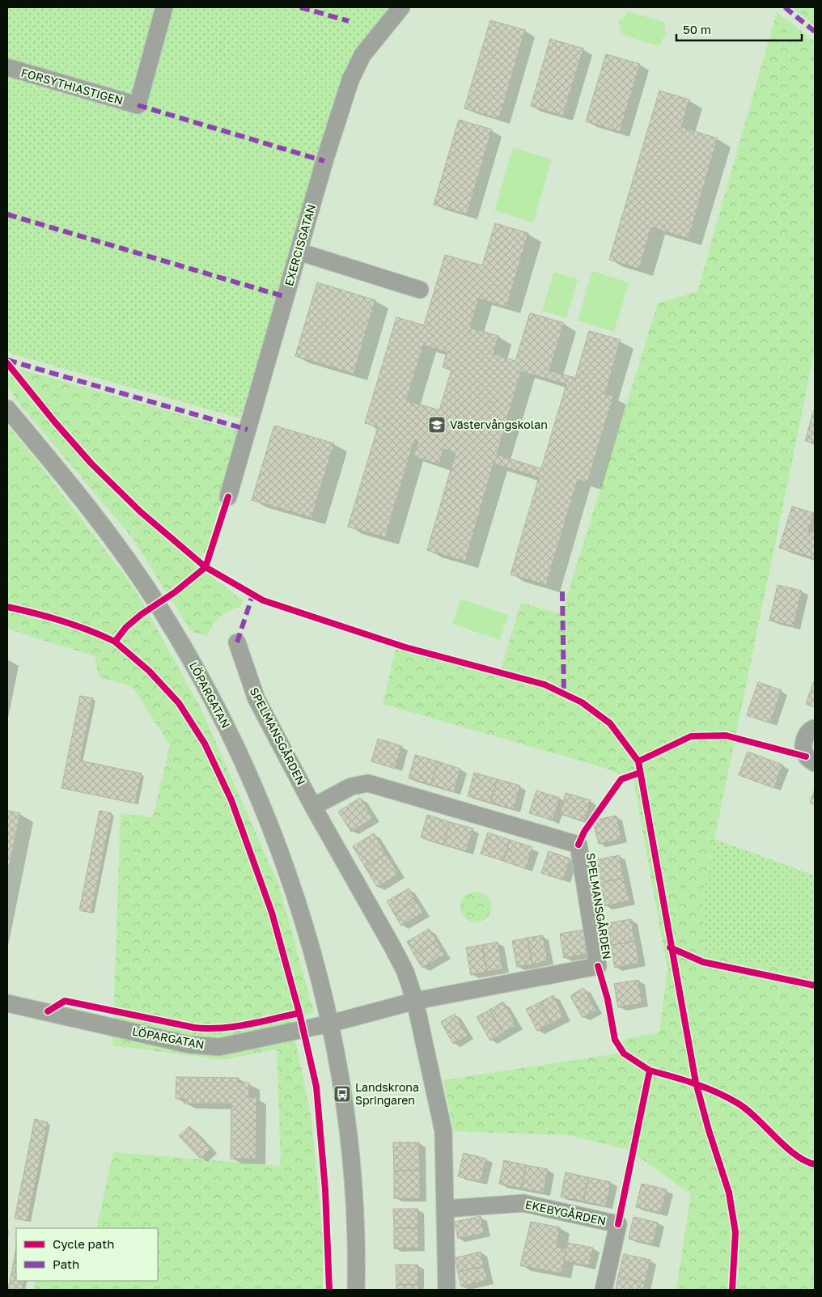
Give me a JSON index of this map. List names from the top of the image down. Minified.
{"streets":{"street":["FORSYTHIASTIGEN","EXERCISGATAN","LÖPARGATAN","SPELMANSGÅRDEN","EKEBYGÅRDEN"]},"crossings":[["LÖPARGATAN","SPELMANSGÅRDEN"]],"places":{"school or university":["Västervångskolan"],"bus stop":["Landskrona Springaren"]},"legend":["Cycle path","Path"],"scale_bar":"50 m"}
